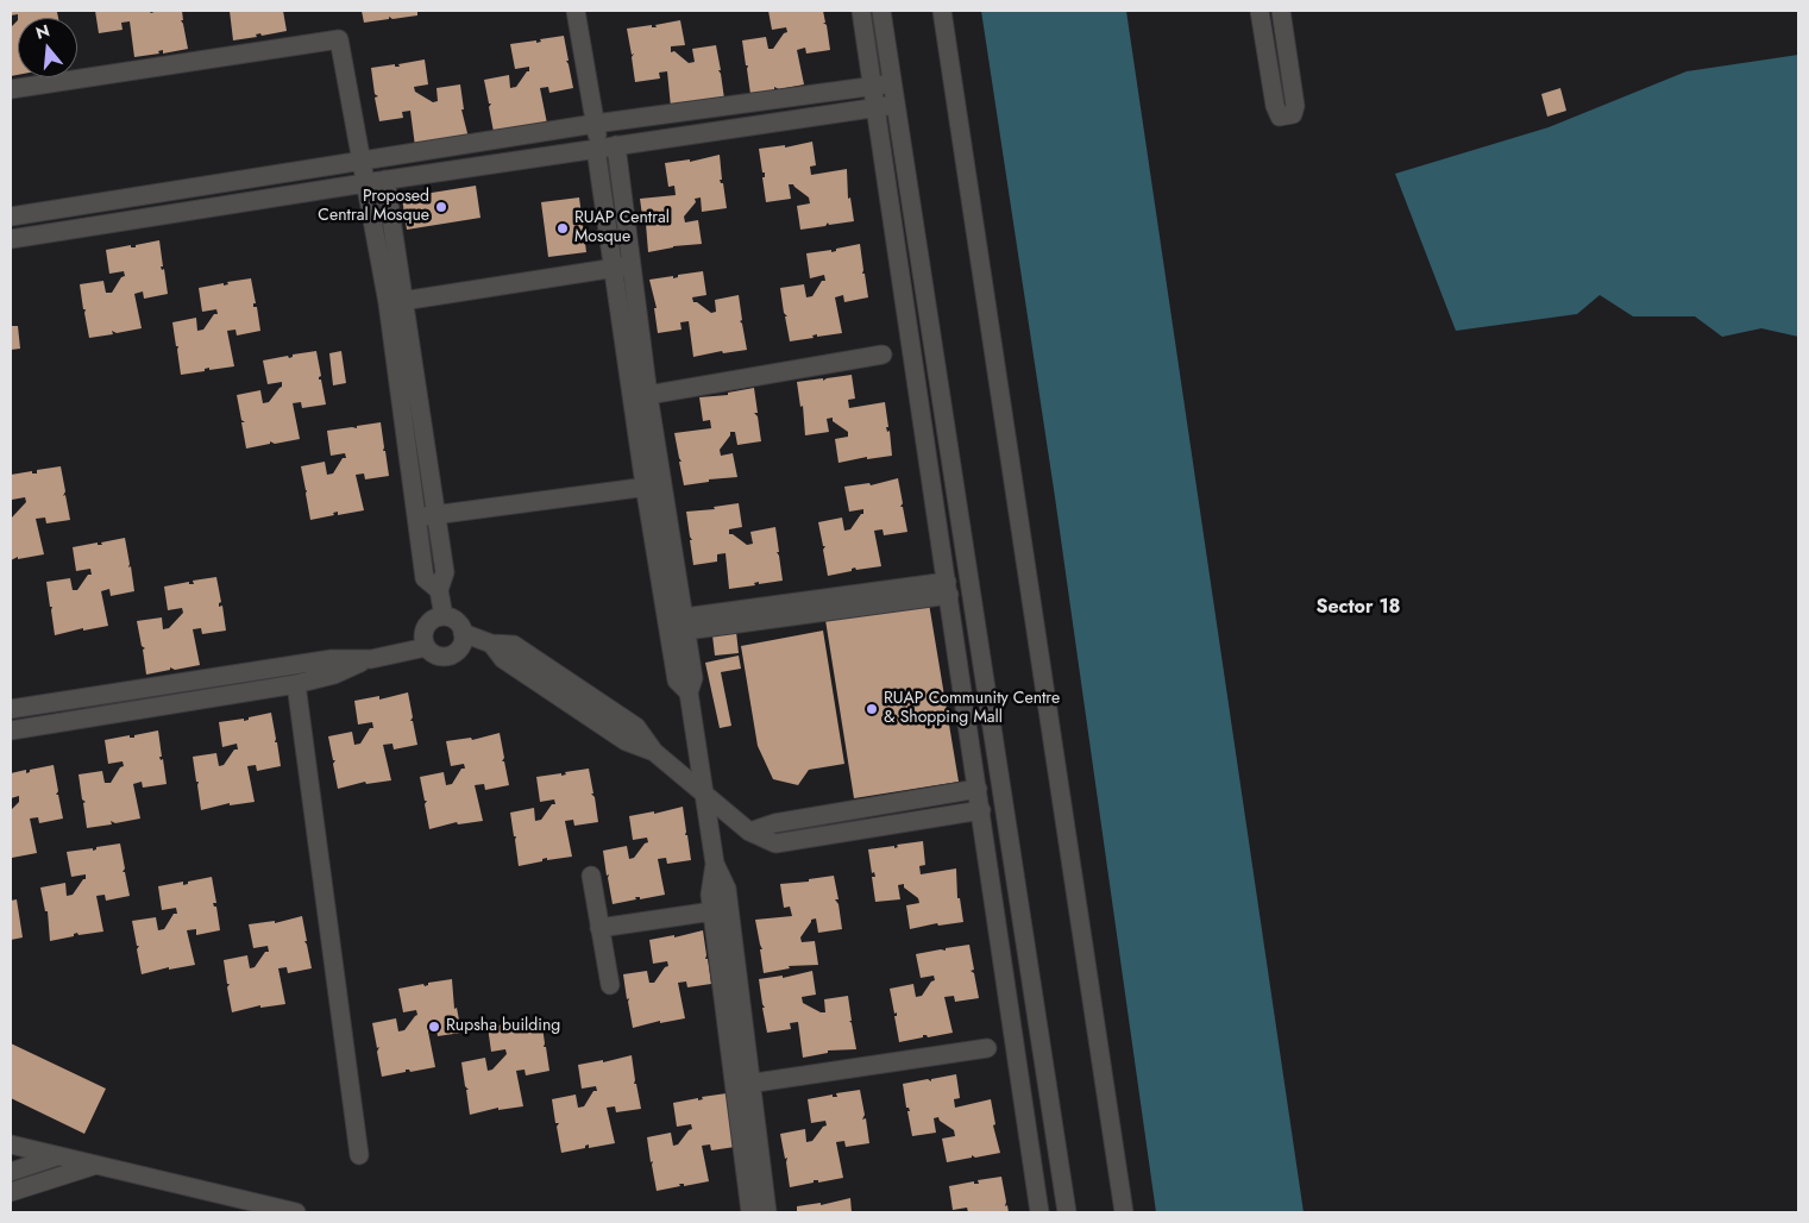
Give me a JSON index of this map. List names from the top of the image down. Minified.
{"districts":["Sector 18"],"places":["Proposed Central Mosque","RUAP Central Mosque","RUAP Community Centre & Shopping Mall","Rupsha building"],"north":"top"}
